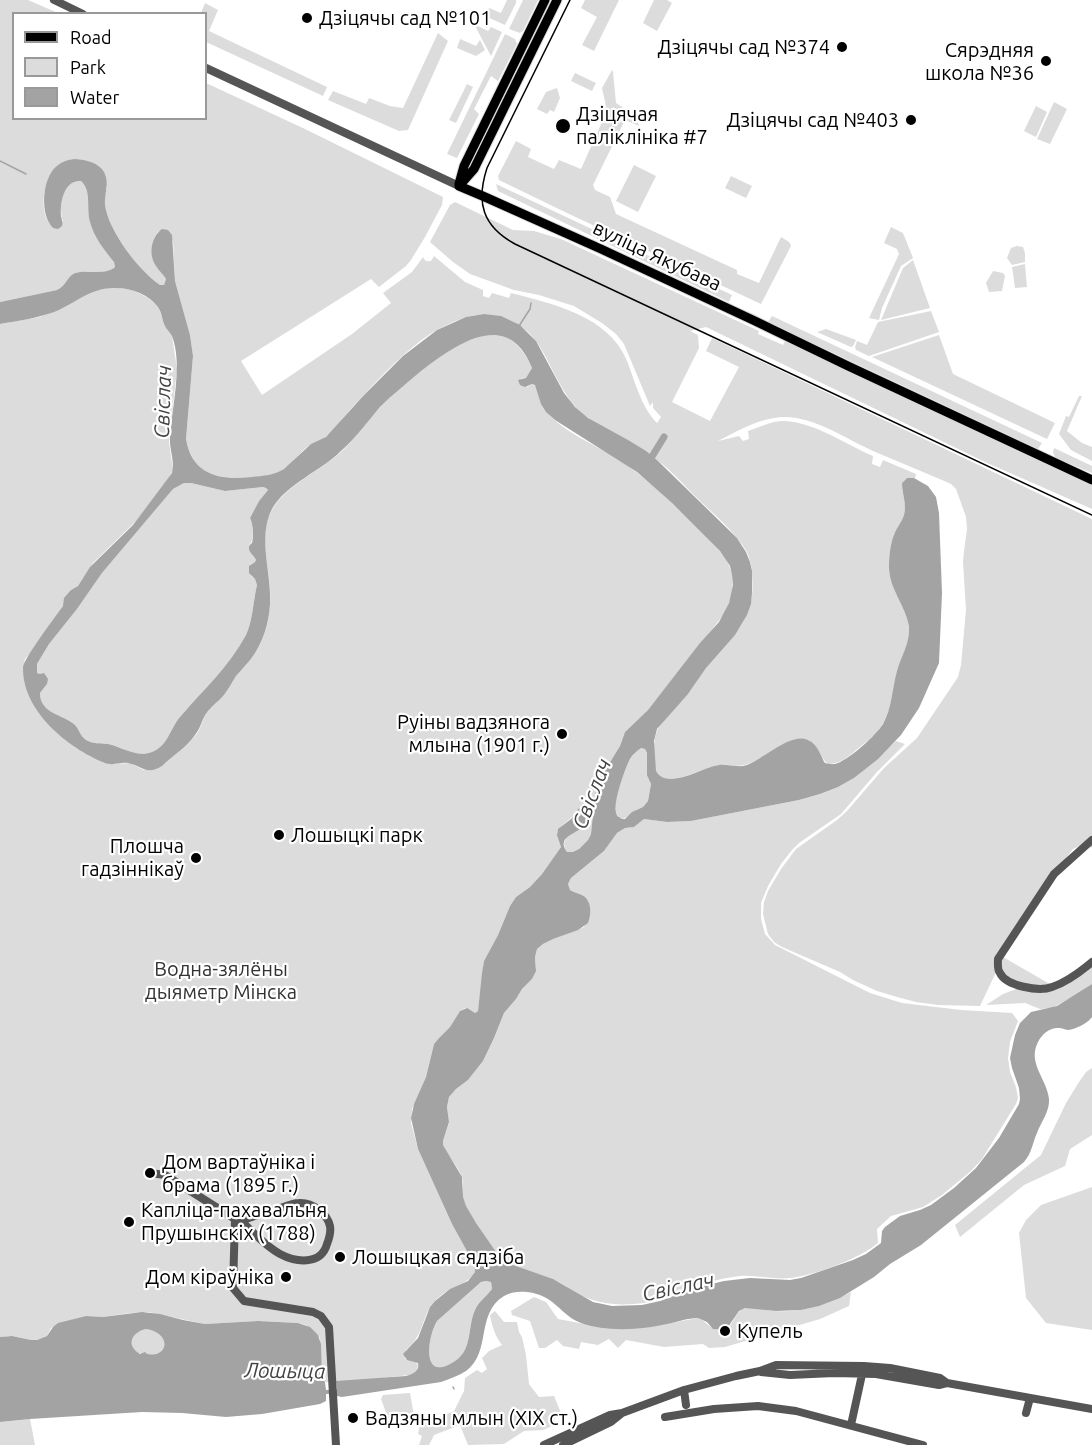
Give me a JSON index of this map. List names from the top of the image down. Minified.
{"streets":{"main road":["вуліца Якубава"]},"water":["Свіслач","Лошыца"],"parks":["Водна-зялёны дыяметр Мінска"],"places":["Дзіцячы сад №101","Дзіцячы сад №374","Сярэдняя школа №36","Дзіцячы сад №403","Дзіцячая паліклініка #7","Руіны вадзянога млына (1901 г.)","Лошыцкі парк","Плошча гадзіннікаў","Дом вартаўніка і брама (1895 г.)","Капліца-пахавальня Прушынскіх (1788)","Лошыцкая сядзіба","Дом кіраўніка","Купель","Вадзяны млын (XIX ст.)"],"legend":["Road","Park","Water"]}
